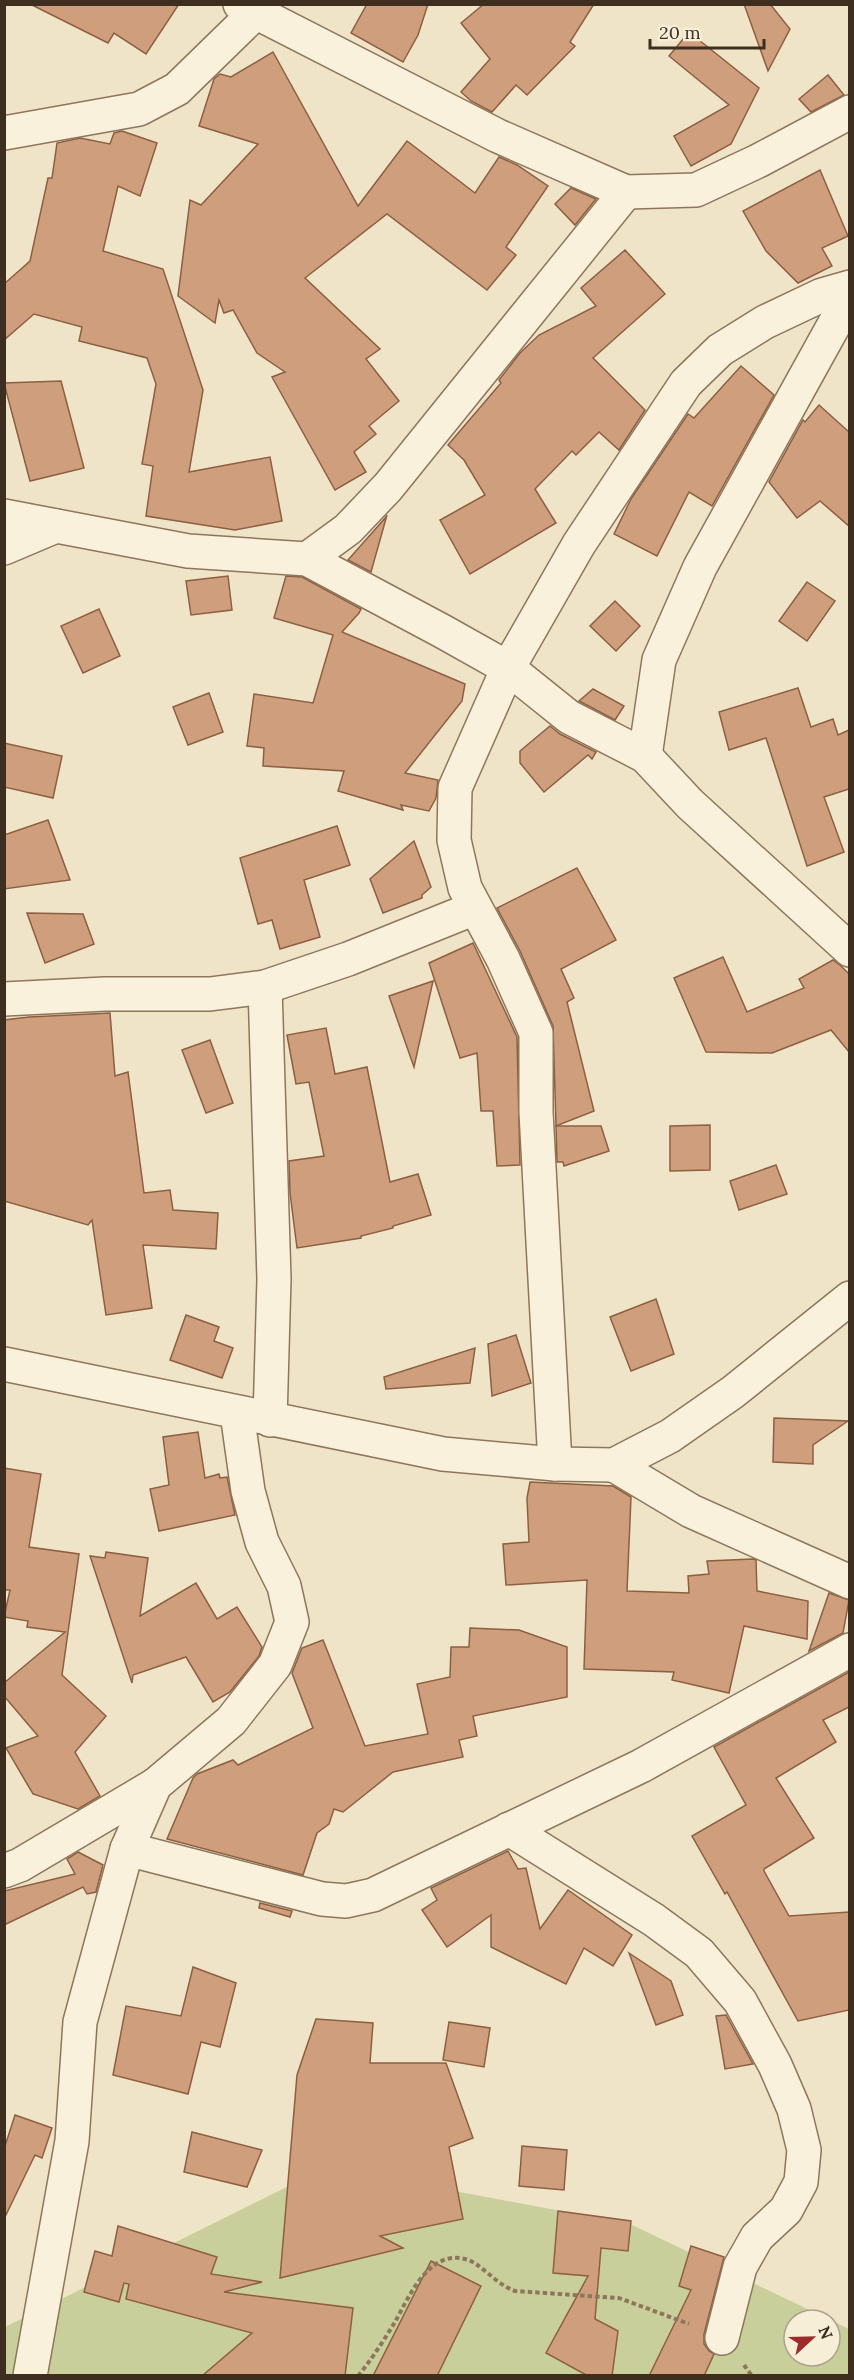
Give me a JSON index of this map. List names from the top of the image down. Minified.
{"scale_bar":"20 m","north":"right"}
